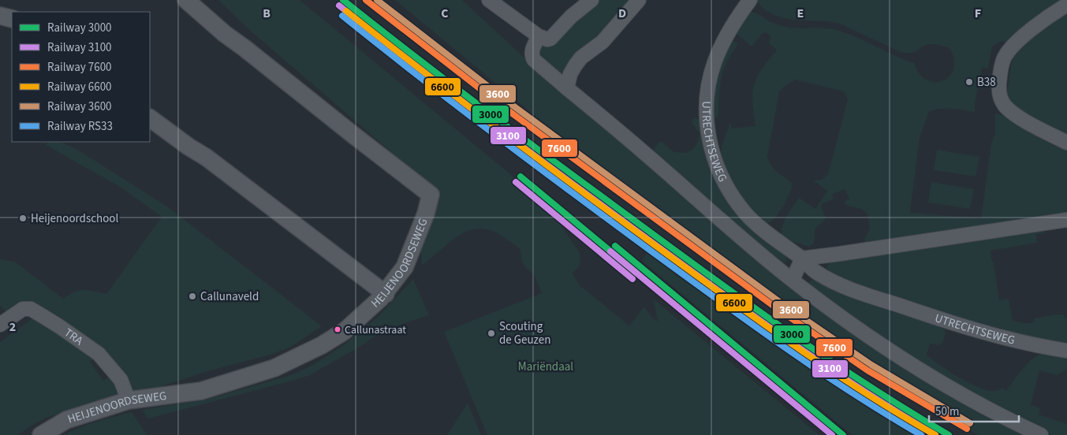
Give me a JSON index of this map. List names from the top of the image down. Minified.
{"streets":{"street":["UTRECHTSEWEG","HEIJENOORDSEWEG","TRA"]},"crossings":[["HEIJENOORDSEWEG","TRA"]],"parks":["Mariëndaal"],"places":["B38","Heijenoordschool","Callunaveld","Callunastraat","Scouting de Geuzen"],"lines":["rail line 3000","rail line 7600","rail line 3600","rail line 3100","rail line 6600","rail line RS33"],"legend":["Railway 3000","Railway 3100","Railway 7600","Railway 6600","Railway 3600","Railway RS33"],"scale_bar":"50 m","grid":{"columns":["B","C","D","E","F"],"rows":["2"]}}
